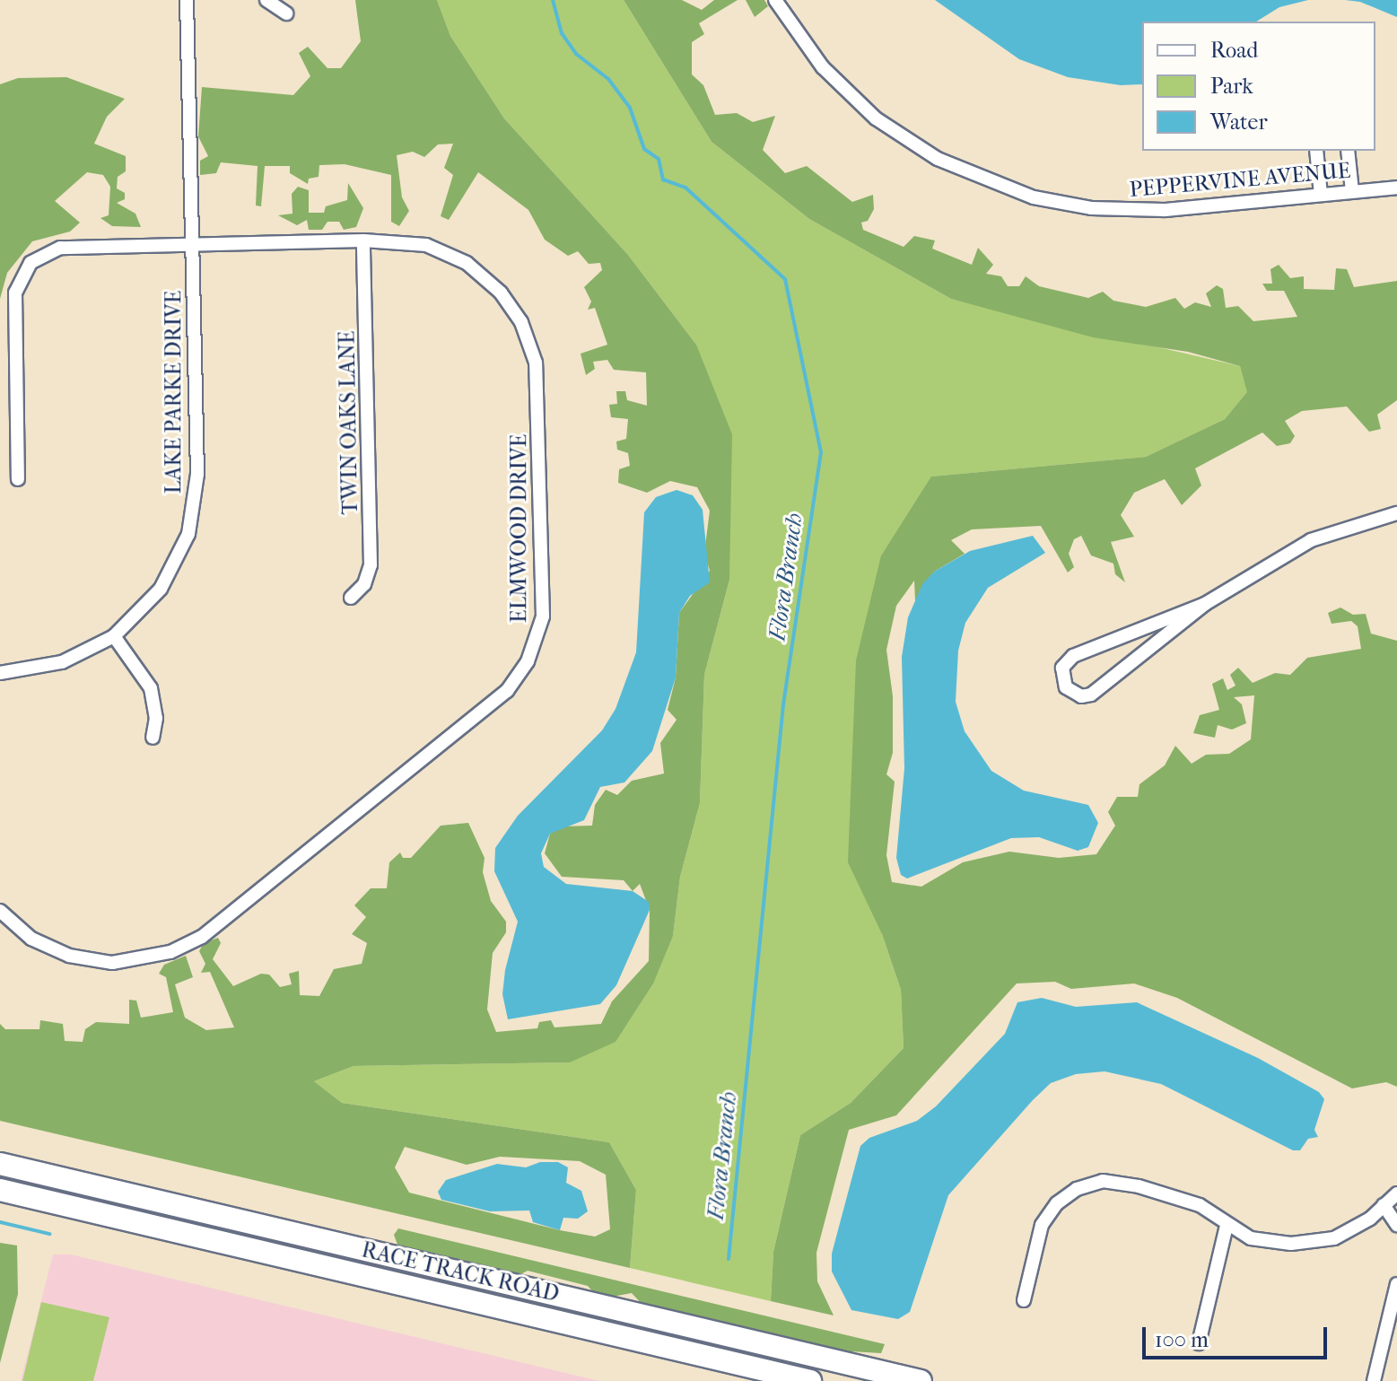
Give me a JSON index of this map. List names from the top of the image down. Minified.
{"streets":{"main road":["RACE TRACK ROAD"],"street":["PEPPERVINE AVENUE","LAKE PARKE DRIVE","TWIN OAKS LANE","ELMWOOD DRIVE"]},"crossings":[["LAKE PARKE DRIVE","ELMWOOD DRIVE"],["TWIN OAKS LANE","ELMWOOD DRIVE"]],"water":["Flora Branch"],"legend":["Road","Park","Water"],"scale_bar":"100 m"}
